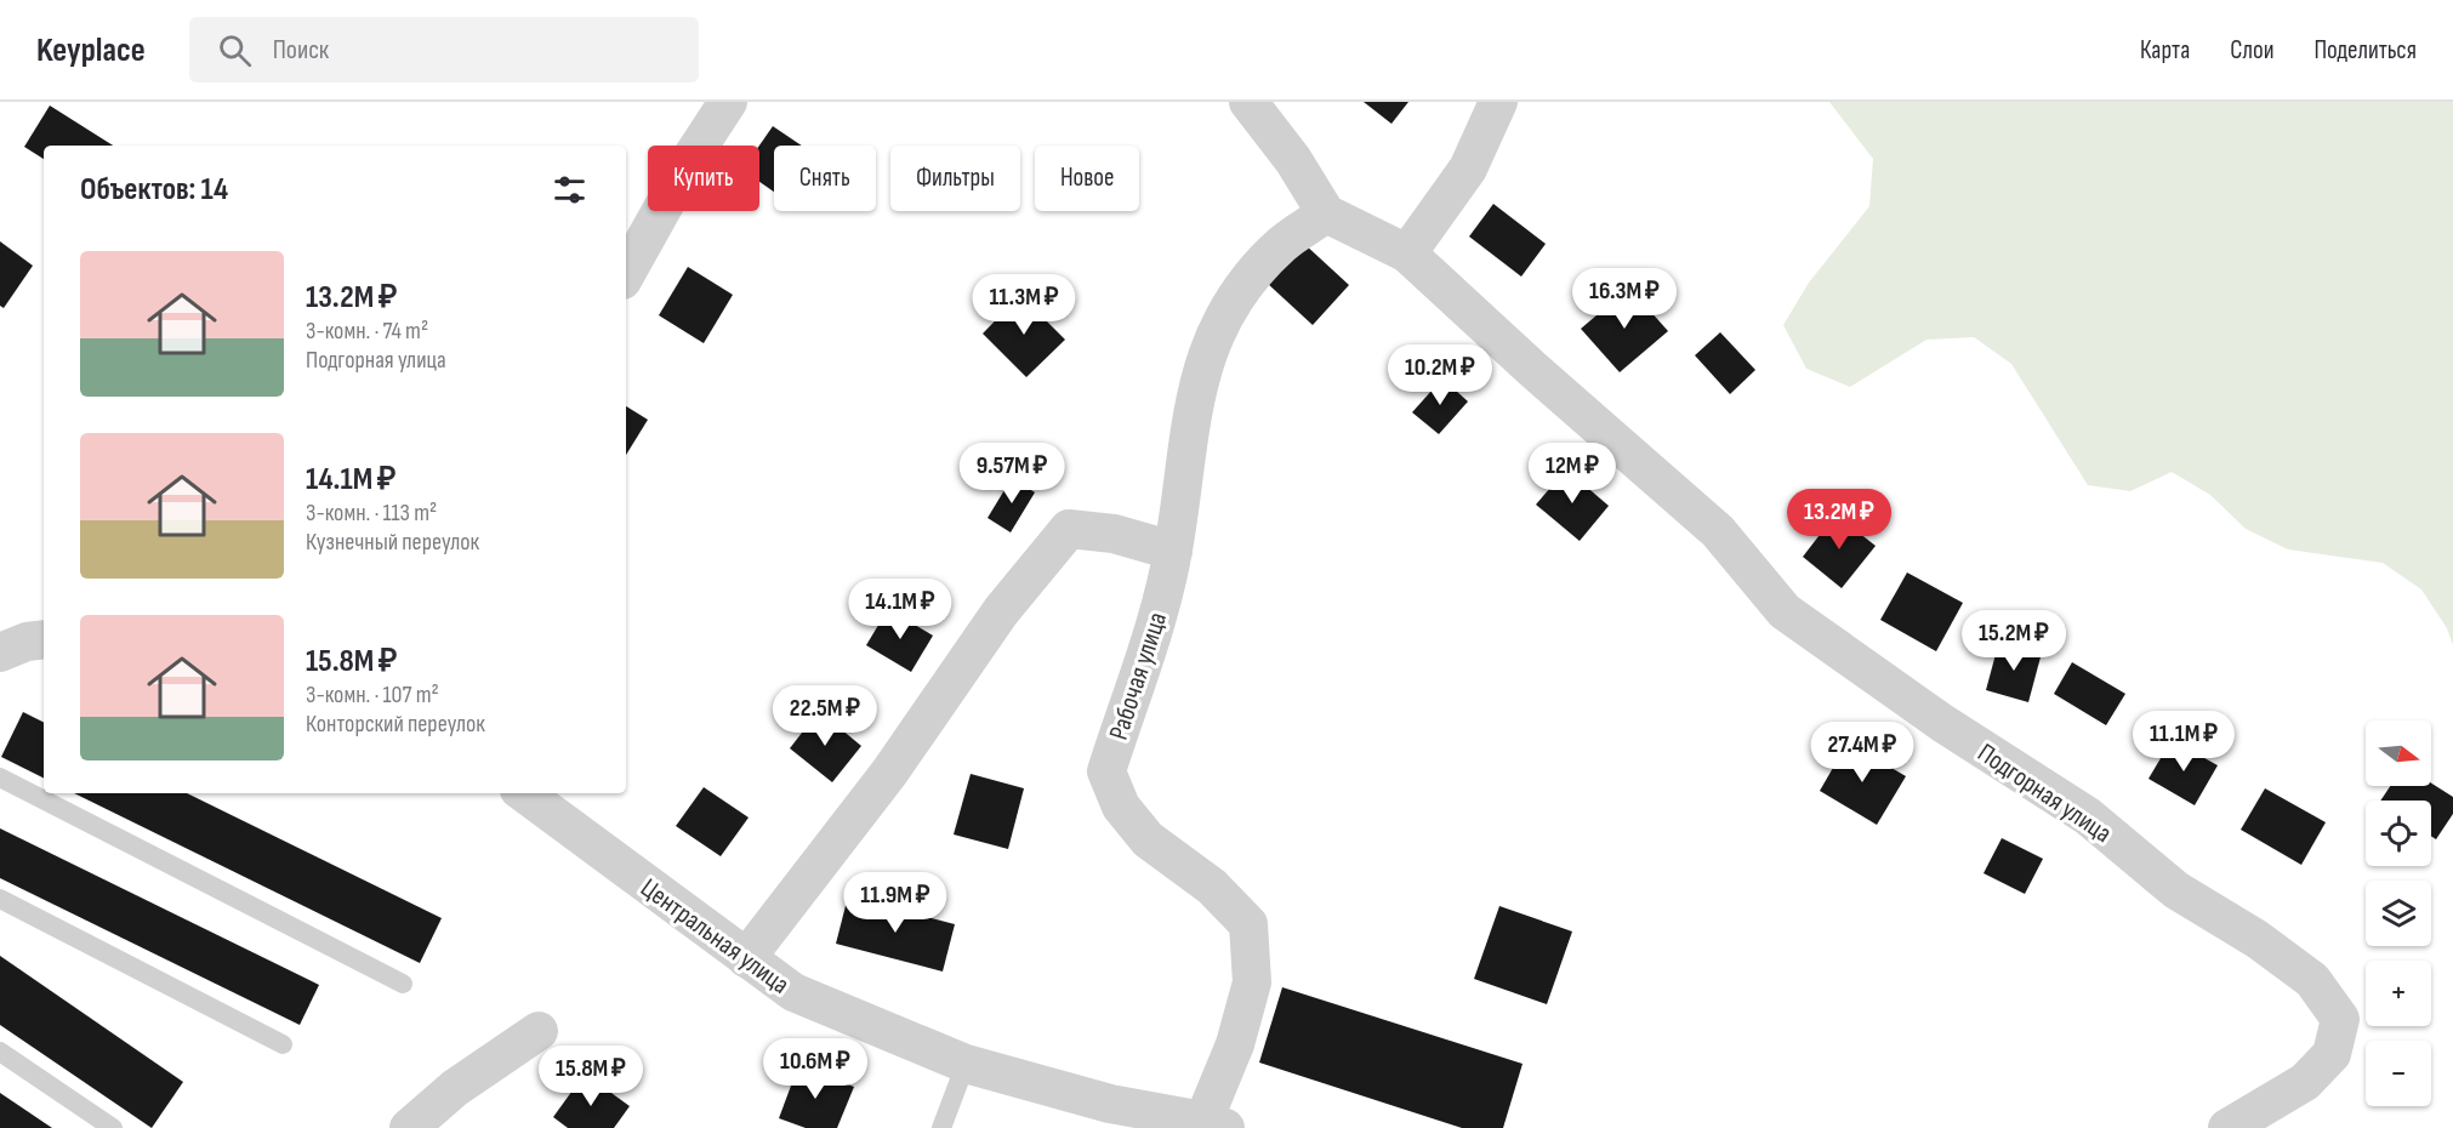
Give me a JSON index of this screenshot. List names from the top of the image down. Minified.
{"streets":{"street":["Рабочая улица","Подгорная улица","Центральная улица"]},"crossings":[["Рабочая улица","Подгорная улица"],["Рабочая улица","Центральная улица"]],"north":"right","page":{"header":"Keyplace","search":"Поиск","nav":["Карта","Слои","Поделиться"],"chip":["Купить","Снять","Фильтры","Новое"],"heading":"Объектов: 14","list":[{"name":"13.2M ₽","note":"3-комн. · 74 m² · Подгорная улица"},{"name":"14.1M ₽","note":"3-комн. · 113 m² · Кузнечный переулок"},{"name":"15.8M ₽","note":"3-комн. · 107 m² · Конторский переулок"}],"price":["16.3M ₽","11.3M ₽","10.2M ₽","9.57M ₽","12M ₽","13.2M ₽","14.1M ₽","15.2M ₽","22.5M ₽","11.1M ₽","27.4M ₽","11.9M ₽","10.6M ₽","15.8M ₽"],"map_buttons":["+","−"]}}
